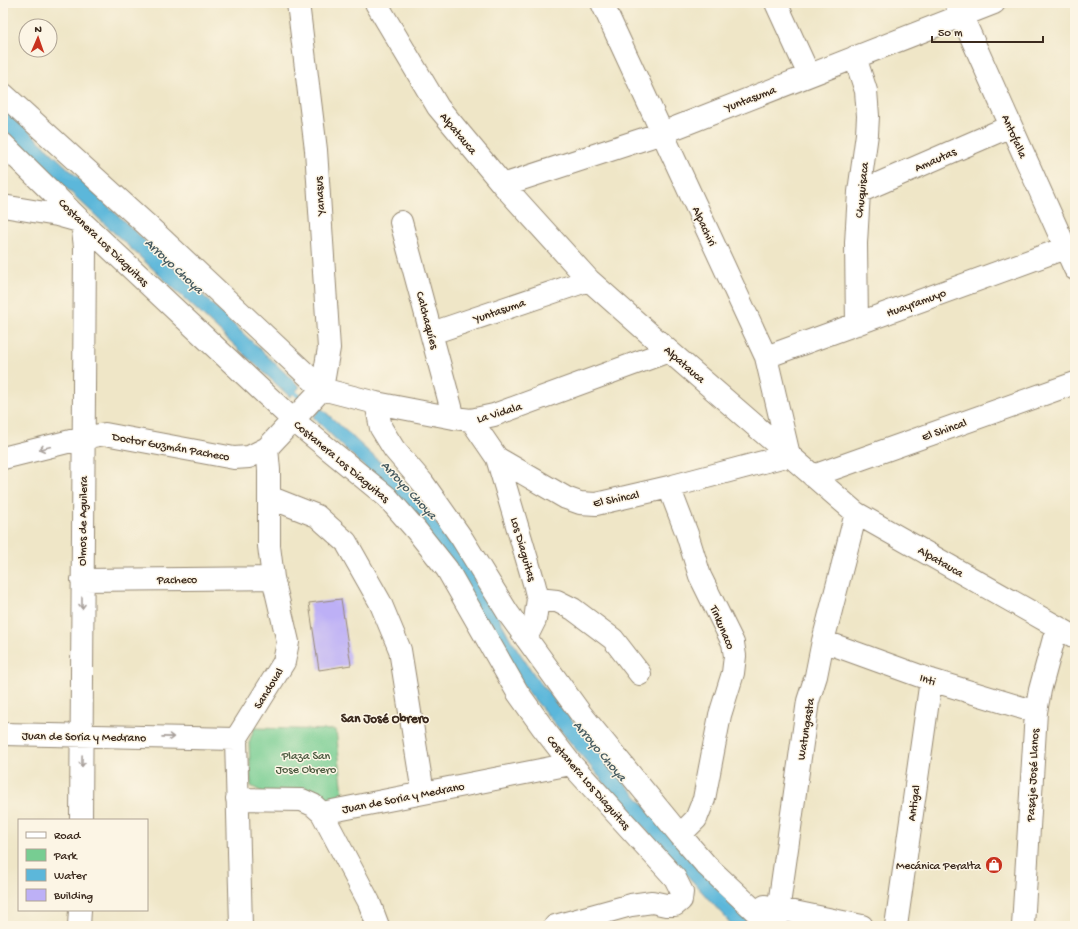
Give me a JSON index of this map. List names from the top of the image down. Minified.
{"streets":{"street":["Yuntasuma","Alpatauca","Antofalla","Amautas","Chuquisaca","Yanasus","Alpachiri","Costanera Los Diaguitas","Huayramuyo","Calchaquíes","La Vidala","El Shincal","Doctor Guzmán Pacheco","Olmos de Aguilera","Los Diaguitas","Pacheco","Tinkunaco","Inti","Sandoval","Watungasta","Juan de Soria y Medrano","Pasaje José Llanos","Antigal"]},"crossings":[["Yuntasuma","Alpatauca"],["Yuntasuma","Antofalla"],["Yuntasuma","Chuquisaca"],["Yuntasuma","Alpachiri"],["Yuntasuma","Calchaquíes"],["Alpatauca","Alpachiri"],["Alpatauca","La Vidala"],["Alpatauca","El Shincal"],["Alpatauca","Watungasta"],["Alpatauca","Pasaje José Llanos"],["Antofalla","Amautas"],["Antofalla","Huayramuyo"],["Amautas","Chuquisaca"],["Chuquisaca","Huayramuyo"],["Yanasus","Costanera Los Diaguitas"],["Yanasus","La Vidala"],["Alpachiri","Huayramuyo"],["Alpachiri","El Shincal"],["Costanera Los Diaguitas","La Vidala"],["Costanera Los Diaguitas","Olmos de Aguilera"],["Costanera Los Diaguitas","Juan de Soria y Medrano"],["Calchaquíes","La Vidala"],["Calchaquíes","El Shincal"],["La Vidala","El Shincal"],["El Shincal","Los Diaguitas"],["El Shincal","Tinkunaco"],["Doctor Guzmán Pacheco","Olmos de Aguilera"],["Doctor Guzmán Pacheco","Sandoval"],["Olmos de Aguilera","Pacheco"],["Olmos de Aguilera","Juan de Soria y Medrano"],["Pacheco","Sandoval"],["Inti","Watungasta"],["Inti","Pasaje José Llanos"],["Inti","Antigal"],["Sandoval","Juan de Soria y Medrano"]],"districts":["San José Obrero"],"water":["Arroyo Choya"],"parks":["Plaza San Jose Obrero"],"places":{"shop":["Mecánica Peralta"]},"legend":["Road","Park","Water","Building"],"scale_bar":"50 m","north":"top"}
